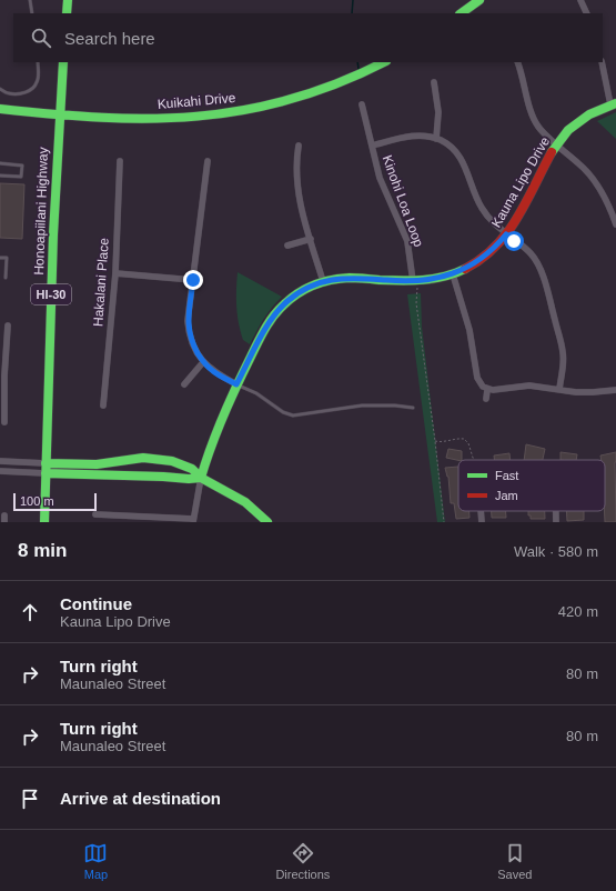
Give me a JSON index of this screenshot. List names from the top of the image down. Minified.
{"streets":{"street":["Kuikahi Drive","Kauna Lipo Drive","Kinohi Loa Loop","Honoapiilani Highway","Hakalani Place","HI-30"]},"crossings":[["Kuikahi Drive","Honoapiilani Highway"],["Kauna Lipo Drive","Kinohi Loa Loop"]],"legend":["Fast","Jam"],"scale_bar":"100 m","page":{"search":"Search here","scale":"100 m","heading":["8 min","Walk · 580 m"],"list":[["Continue","Kauna Lipo Drive","420 m"],["Turn right","Maunaleo Street","80 m"],["Turn right","Maunaleo Street","80 m"],"Arrive at destination"],"nav":["Map","Directions","Saved"]}}
